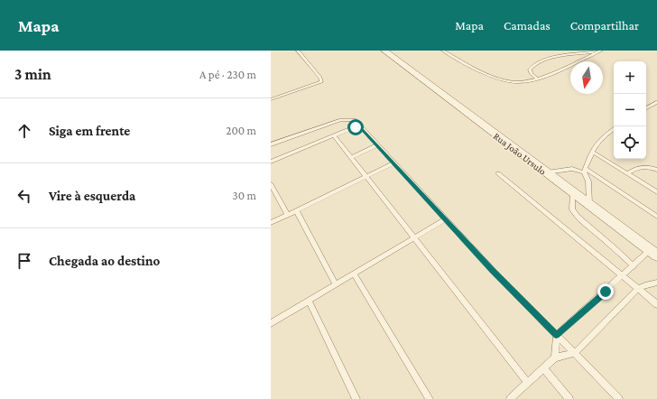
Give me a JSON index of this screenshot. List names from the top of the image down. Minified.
{"streets":{"street":["Rua João Ursulo"]},"north":"bottom","page":{"header":"Mapa","nav":["Mapa","Camadas","Compartilhar"],"heading":["3 min","A pé · 230 m"],"map_buttons":["+","−"],"list":[["Siga em frente","200 m"],["Vire à esquerda","30 m"],"Chegada ao destino"]}}
